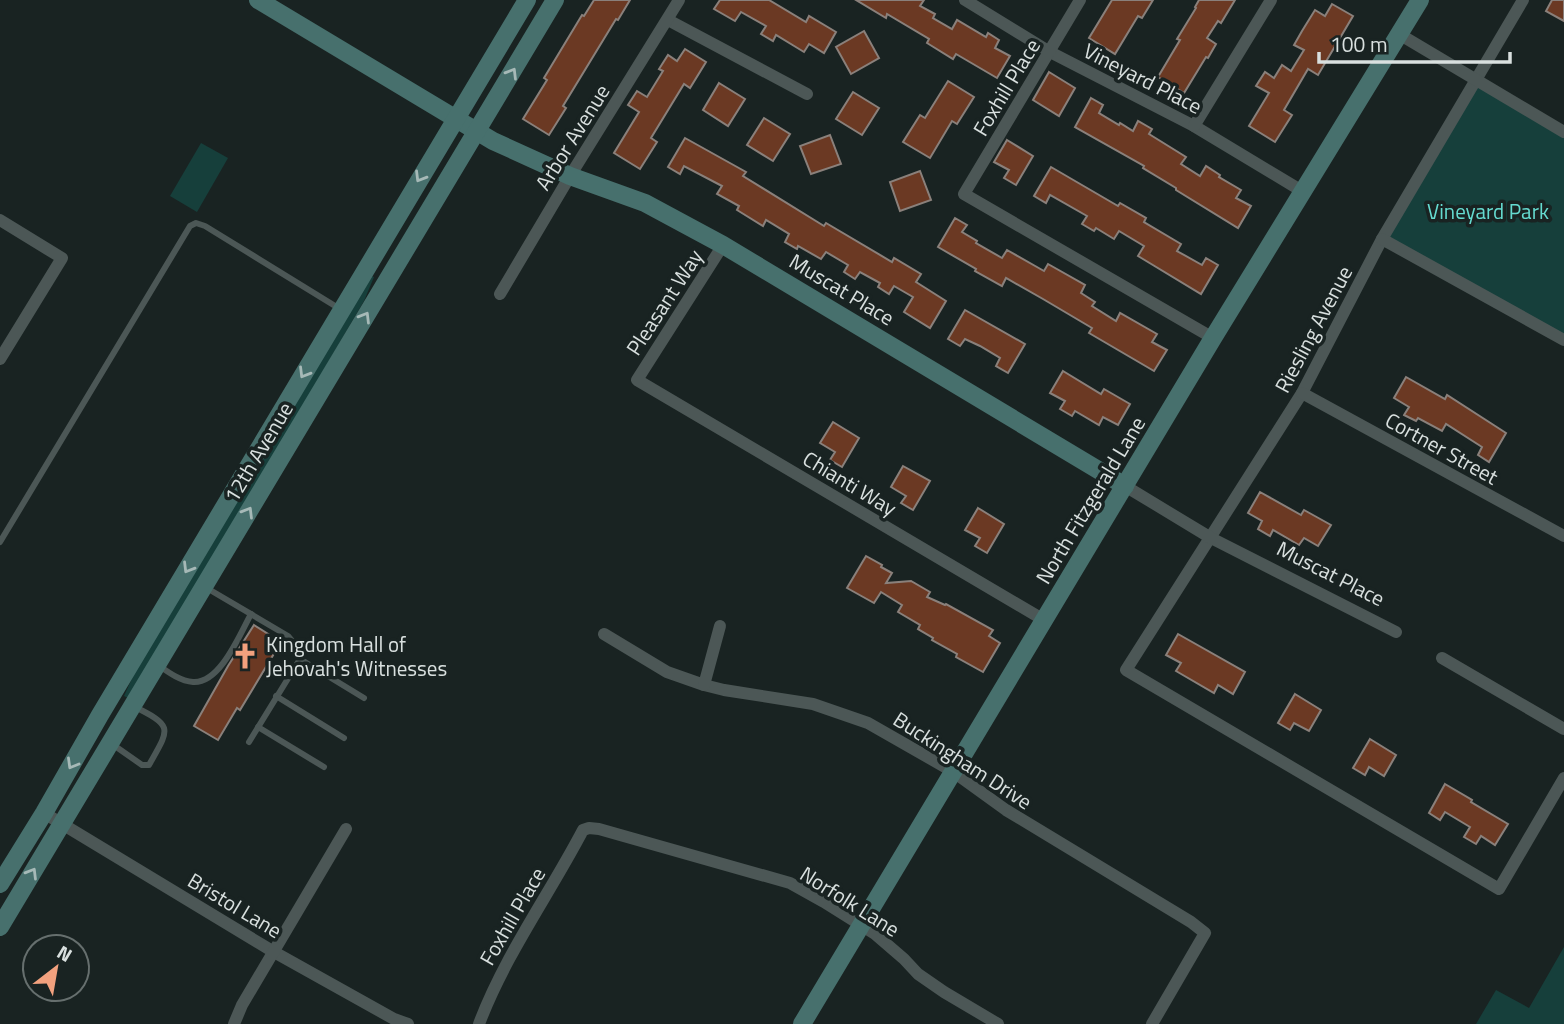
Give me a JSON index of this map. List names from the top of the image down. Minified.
{"streets":{"street":["Vineyard Place","Foxhill Place","Arbor Avenue","Muscat Place","Pleasant Way","Riesling Avenue","Cortner Street","12th Avenue","Chianti Way","North Fitzgerald Lane","Buckingham Drive","Norfolk Lane","Bristol Lane"]},"crossings":[["Vineyard Place","Foxhill Place"],["Vineyard Place","North Fitzgerald Lane"],["Foxhill Place","North Fitzgerald Lane"],["Foxhill Place","Norfolk Lane"],["Arbor Avenue","Muscat Place"],["Muscat Place","Pleasant Way"],["Muscat Place","Riesling Avenue"],["Muscat Place","12th Avenue"],["Muscat Place","North Fitzgerald Lane"],["Pleasant Way","Chianti Way"],["Riesling Avenue","Cortner Street"],["12th Avenue","Bristol Lane"],["Chianti Way","North Fitzgerald Lane"],["North Fitzgerald Lane","Buckingham Drive"],["North Fitzgerald Lane","Norfolk Lane"]],"parks":["Vineyard Park"],"places":{"church":["Kingdom Hall of Jehovah's Witnesses"]},"scale_bar":"100 m","north":"top right"}
